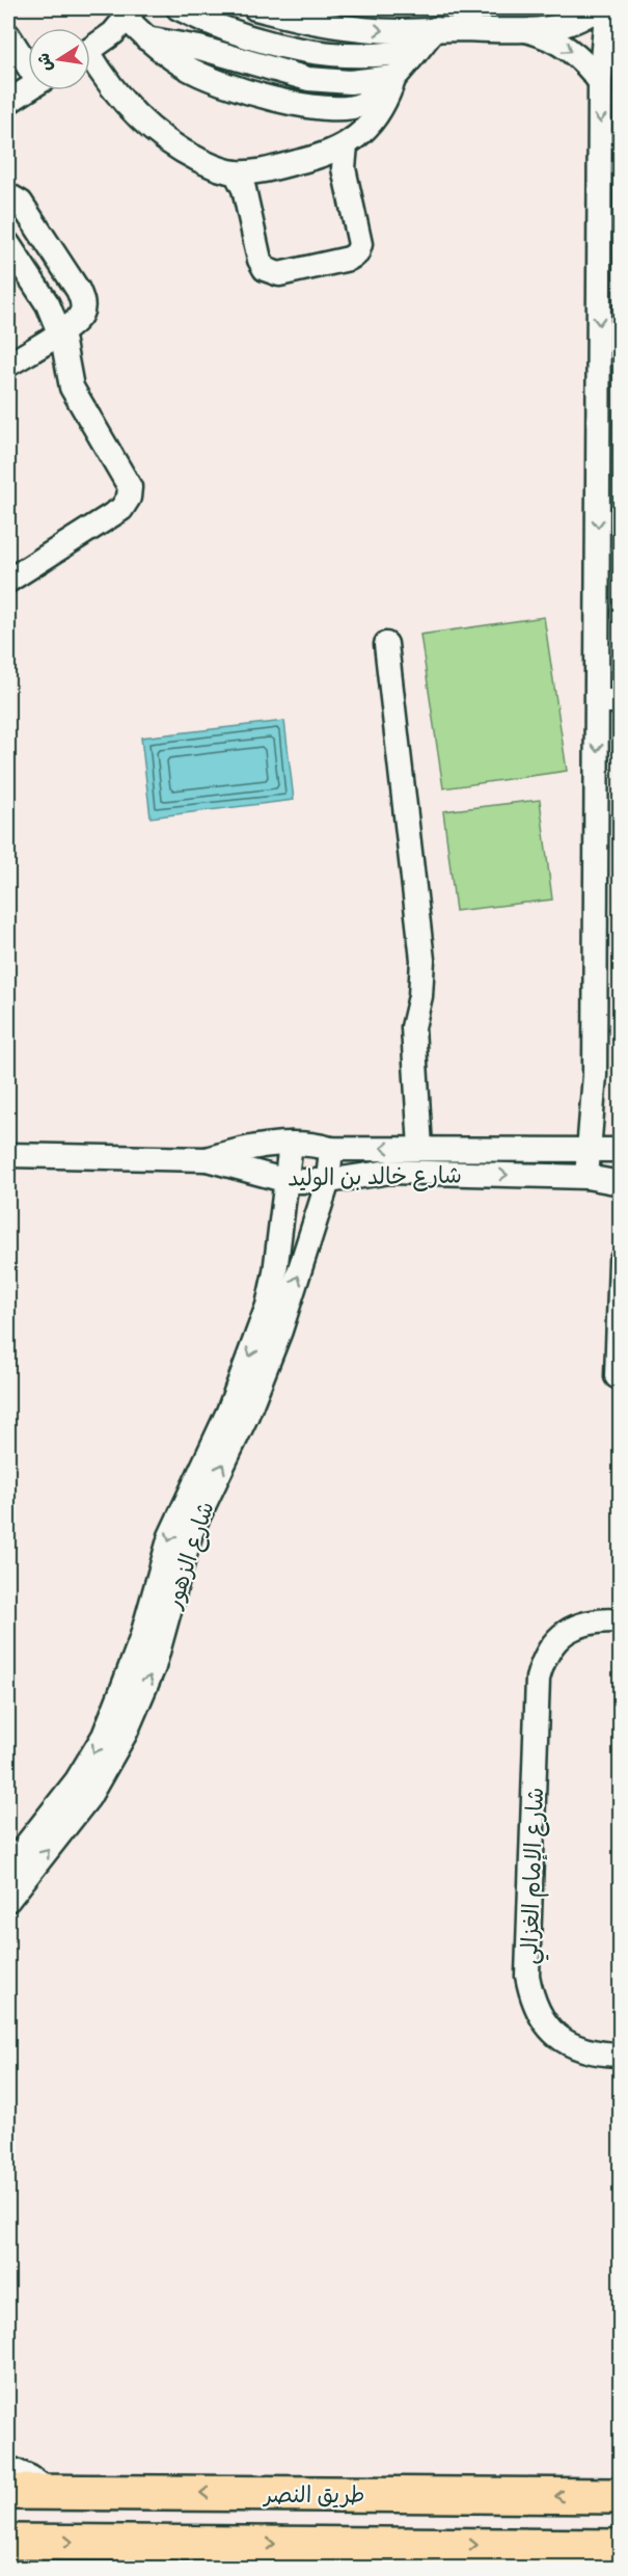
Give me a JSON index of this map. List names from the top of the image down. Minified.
{"streets":{"highway":["طريق النصر"],"street":["شارع خالد بن الوليد","شارع الزهور","شارع الإمام الغزالي"]},"crossings":[["شارع خالد بن الوليد","شارع الزهور"]],"north":"left"}
